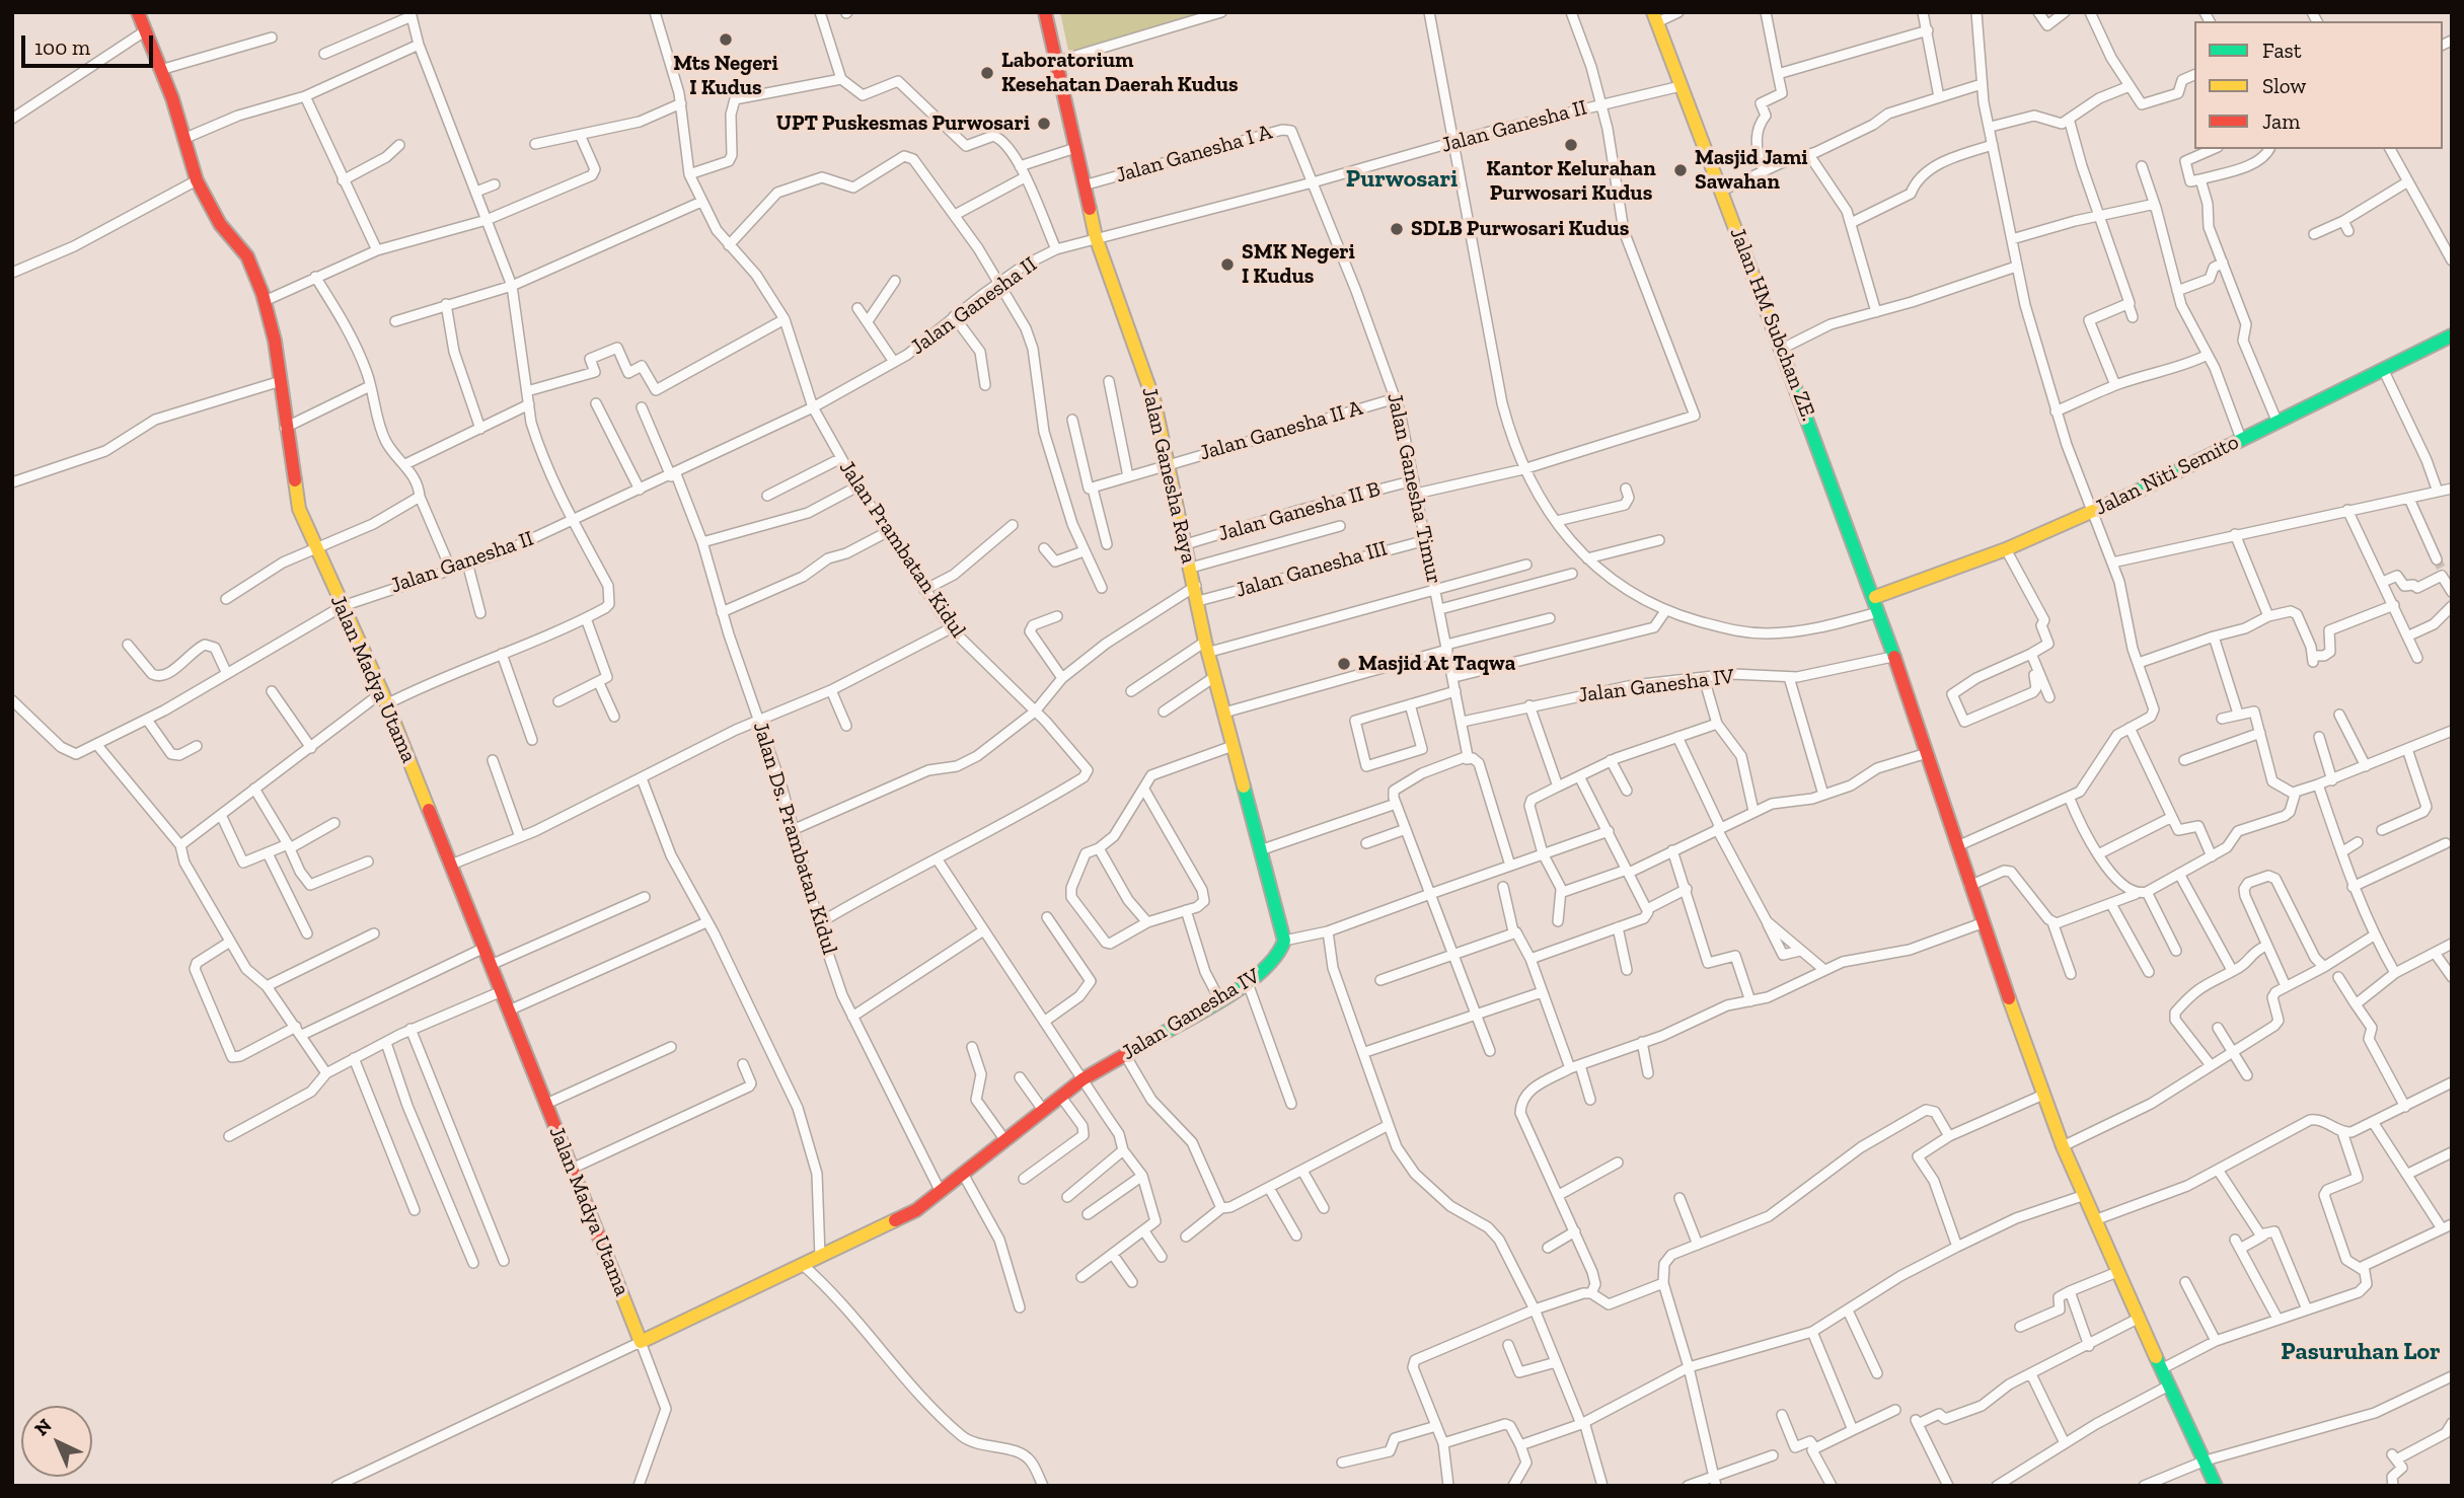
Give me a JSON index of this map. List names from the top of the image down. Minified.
{"streets":{"street":["Jalan Ganesha II","Jalan Ganesha I A","Jalan HM Subchan ZE.","Jalan Ganesha II A","Jalan Ganesha Raya","Jalan Niti Semito","Jalan Ganesha Timur","Jalan Ganesha II B","Jalan Prambatan Kidul","Jalan Ganesha III","Jalan Madya Utama","Jalan Ganesha IV","Jalan Ds. Prambatan Kidul"]},"crossings":[["Jalan Ganesha II","Jalan Ganesha I A"],["Jalan Ganesha II","Jalan HM Subchan ZE."],["Jalan Ganesha II","Jalan Ganesha Raya"],["Jalan Ganesha II","Jalan Ganesha Timur"],["Jalan Ganesha II","Jalan Prambatan Kidul"],["Jalan Ganesha II","Jalan Madya Utama"],["Jalan Ganesha II","Jalan Ds. Prambatan Kidul"],["Jalan Ganesha I A","Jalan Ganesha Raya"],["Jalan Ganesha I A","Jalan Ganesha Timur"],["Jalan HM Subchan ZE.","Jalan Niti Semito"],["Jalan HM Subchan ZE.","Jalan Ganesha IV"],["Jalan Ganesha II A","Jalan Ganesha Raya"],["Jalan Ganesha II A","Jalan Ganesha Timur"],["Jalan Ganesha Raya","Jalan Ganesha II B"],["Jalan Ganesha Raya","Jalan Ganesha III"],["Jalan Ganesha Raya","Jalan Ganesha IV"],["Jalan Ganesha Timur","Jalan Ganesha II B"],["Jalan Ganesha Timur","Jalan Ganesha III"],["Jalan Ganesha Timur","Jalan Ganesha IV"],["Jalan Prambatan Kidul","Jalan Ds. Prambatan Kidul"],["Jalan Madya Utama","Jalan Ganesha IV"],["Jalan Ganesha IV","Jalan Ds. Prambatan Kidul"]],"districts":["Purwosari","Pasuruhan Lor"],"places":["Mts Negeri I Kudus","Laboratorium Kesehatan Daerah Kudus","UPT Puskesmas Purwosari","Kantor Kelurahan Purwosari Kudus","Masjid Jami Sawahan","SDLB Purwosari Kudus","SMK Negeri I Kudus","Masjid At Taqwa"],"legend":["Fast","Slow","Jam"],"scale_bar":"100 m","north":"top left"}
